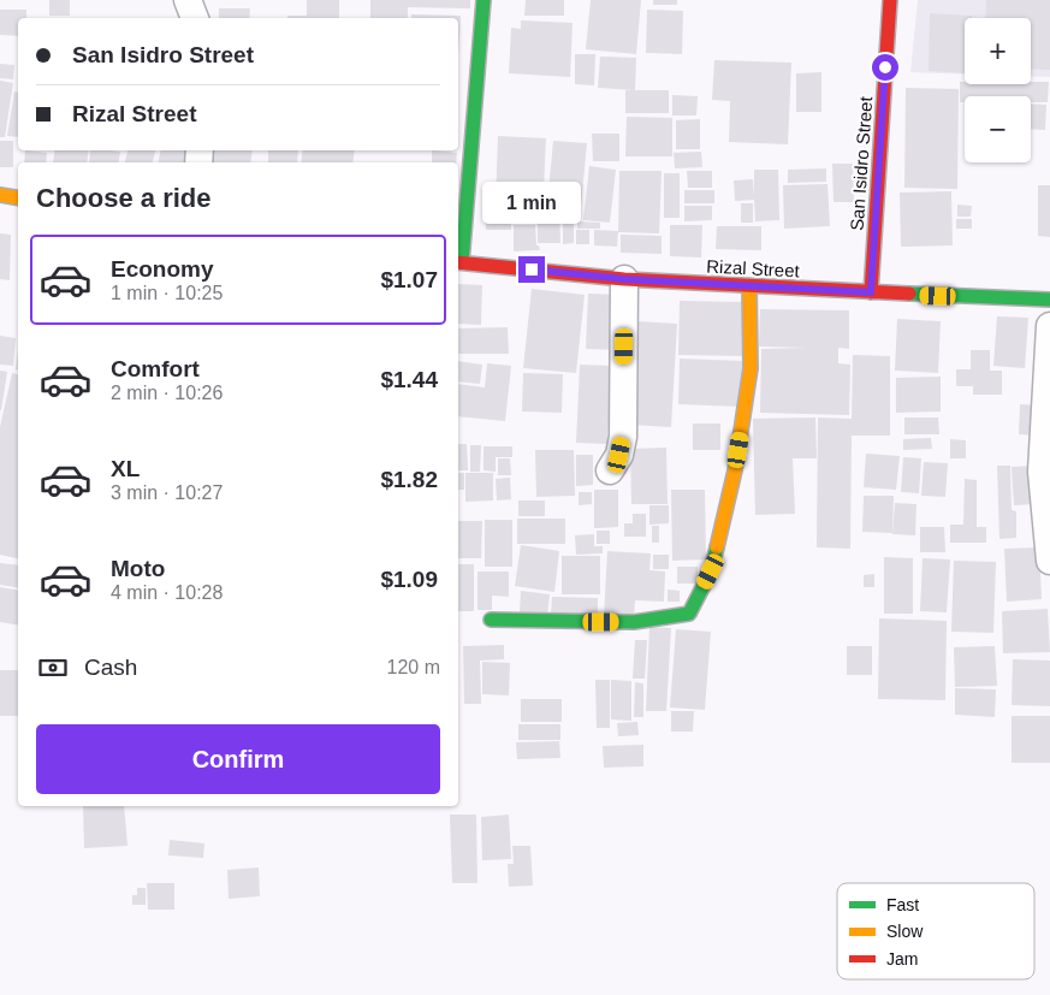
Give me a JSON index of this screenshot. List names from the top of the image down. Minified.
{"streets":{"street":["San Isidro Street","Rizal Street"]},"crossings":[["San Isidro Street","Rizal Street"]],"legend":["Fast","Slow","Jam"],"page":{"map_buttons":["+","−"],"banner":["San Isidro Street","Rizal Street"],"heading":"Choose a ride","bubble":"1 min","list":[{"name":"Economy","note":"1 min · 10:25","value":"$1.07"},{"name":"Comfort","note":"2 min · 10:26","value":"$1.44"},{"name":"XL","note":"3 min · 10:27","value":"$1.82"},{"name":"Moto","note":"4 min · 10:28","value":"$1.09"}],"pay":["Cash","120 m"],"buttons":"Confirm"}}
